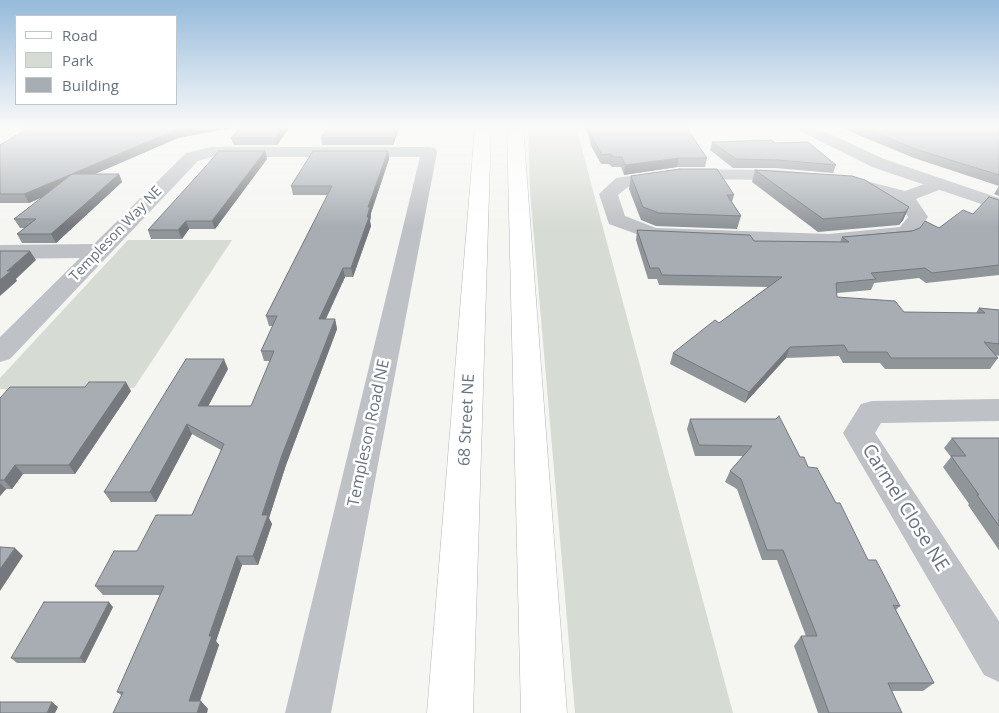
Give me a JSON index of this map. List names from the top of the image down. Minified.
{"streets":{"main road":["68 Street NE"],"street":["Templeson Way NE","Templeson Road NE","Carmel Close NE"]},"legend":["Road","Park","Building"]}
